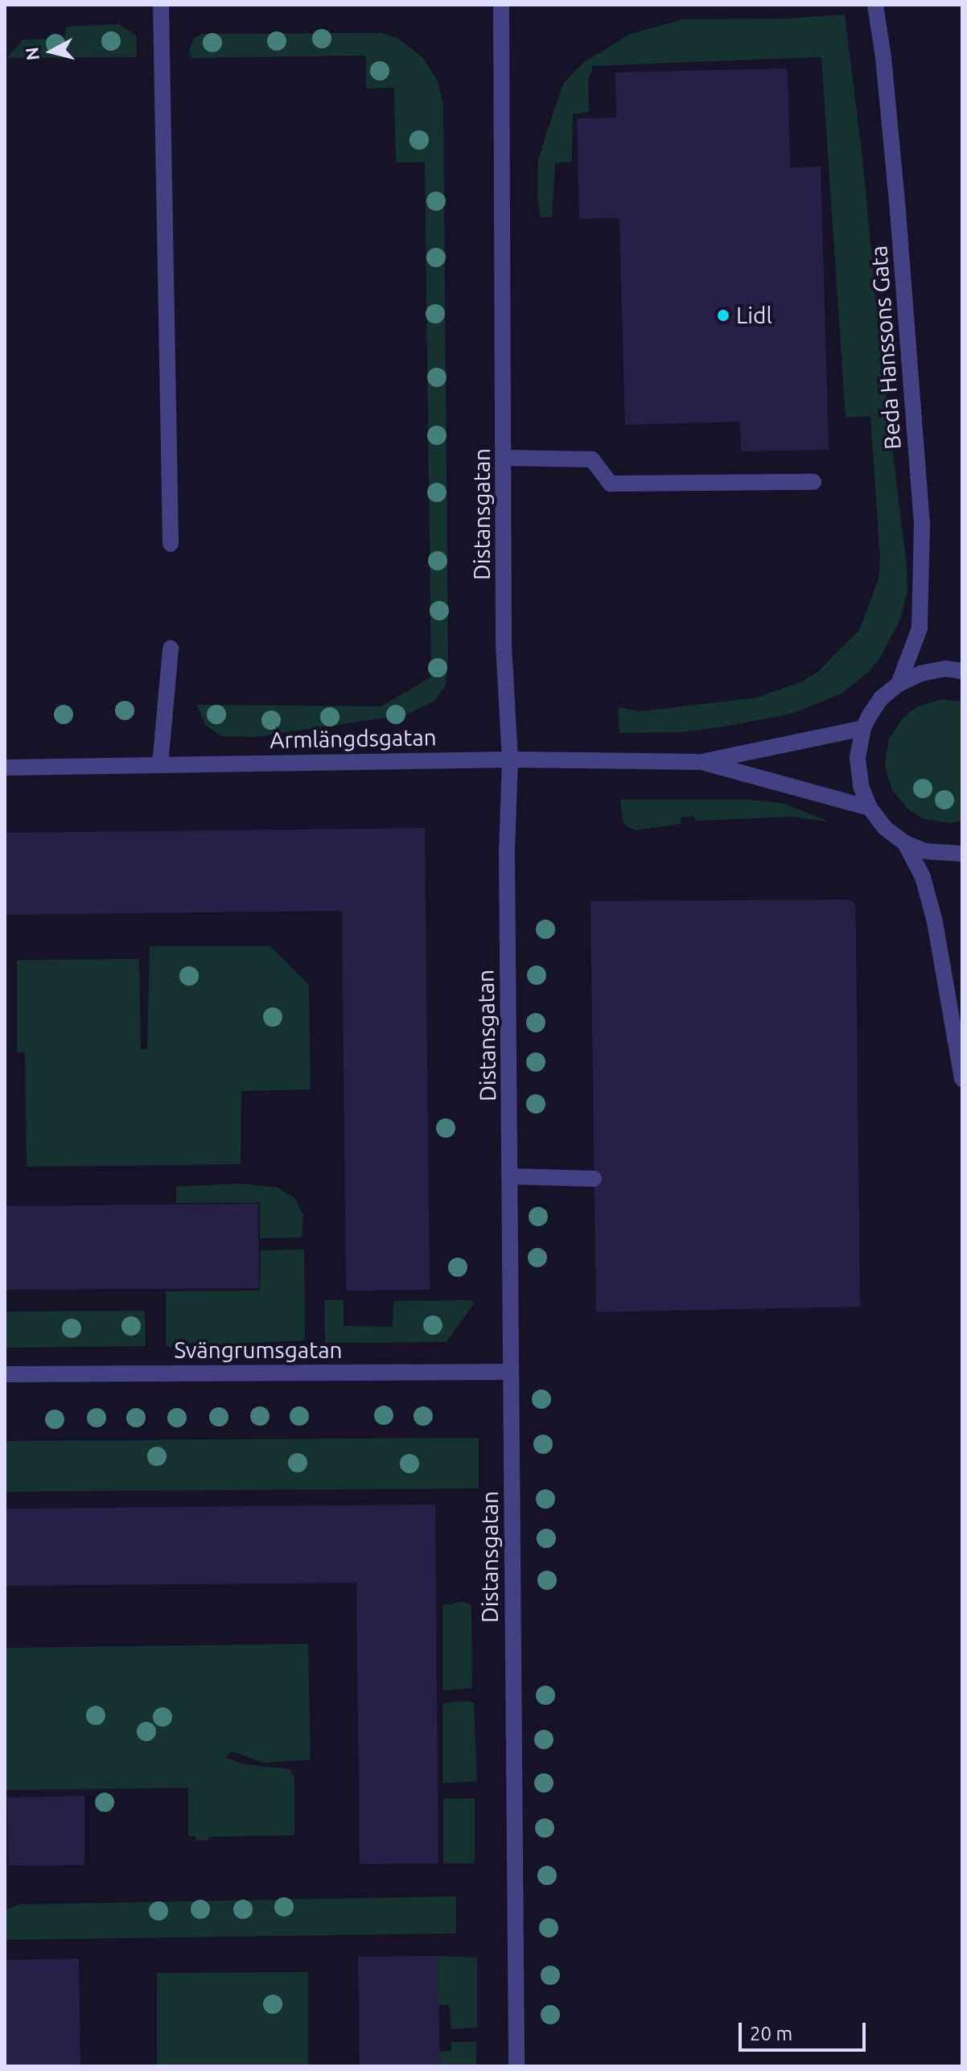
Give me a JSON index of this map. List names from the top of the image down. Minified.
{"streets":{"street":["Beda Hanssons Gata","Distansgatan","Armlängdsgatan","Svängrumsgatan"]},"crossings":[["Beda Hanssons Gata","Armlängdsgatan"],["Distansgatan","Armlängdsgatan"],["Distansgatan","Svängrumsgatan"]],"places":["Lidl"],"scale_bar":"20 m","north":"left"}
